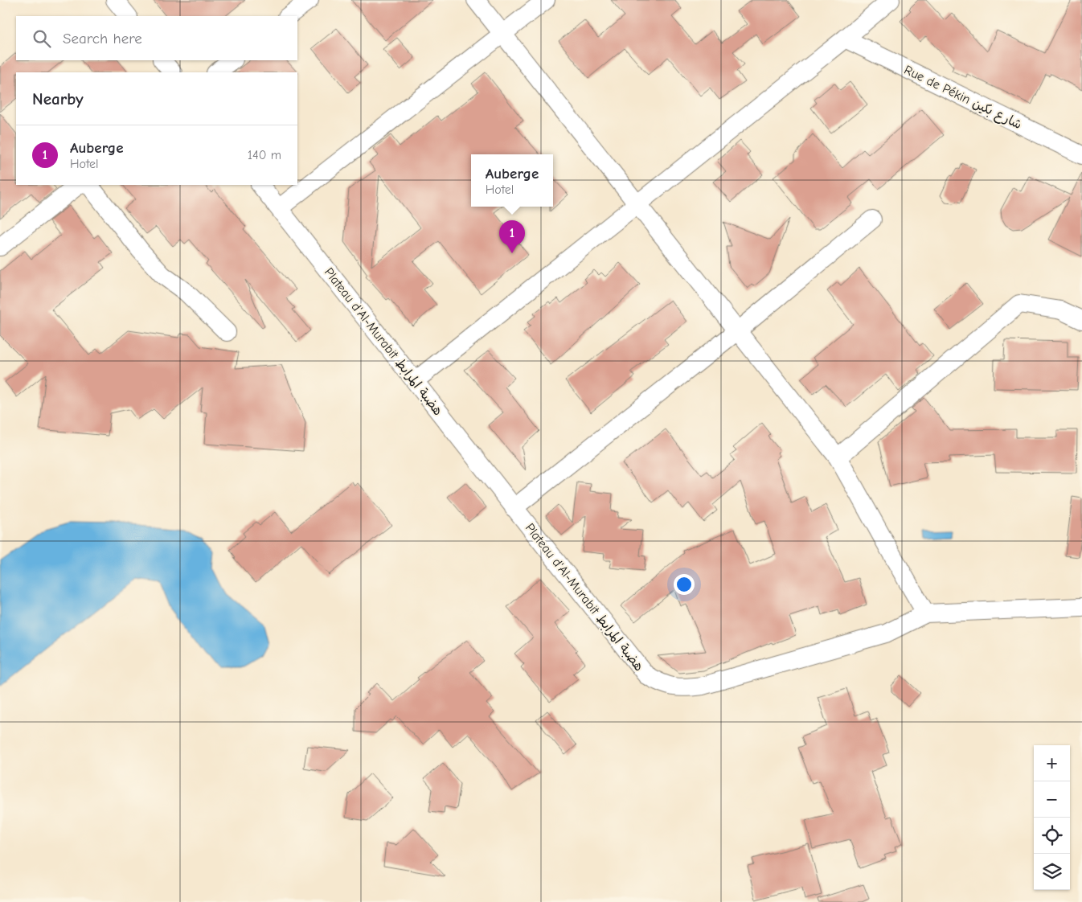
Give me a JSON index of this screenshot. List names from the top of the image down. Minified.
{"streets":{"street":["Rue de Pékin شارع بكين","Plateau d'Al-Murabit هضبة المرابط"]},"page":{"search":"Search here","heading":"Nearby","list":[{"mark":"1","name":"Auberge","note":"Hotel","value":"140 m"}],"popup":["Auberge","Hotel"],"pins":"1","map_buttons":["+","−"]}}
